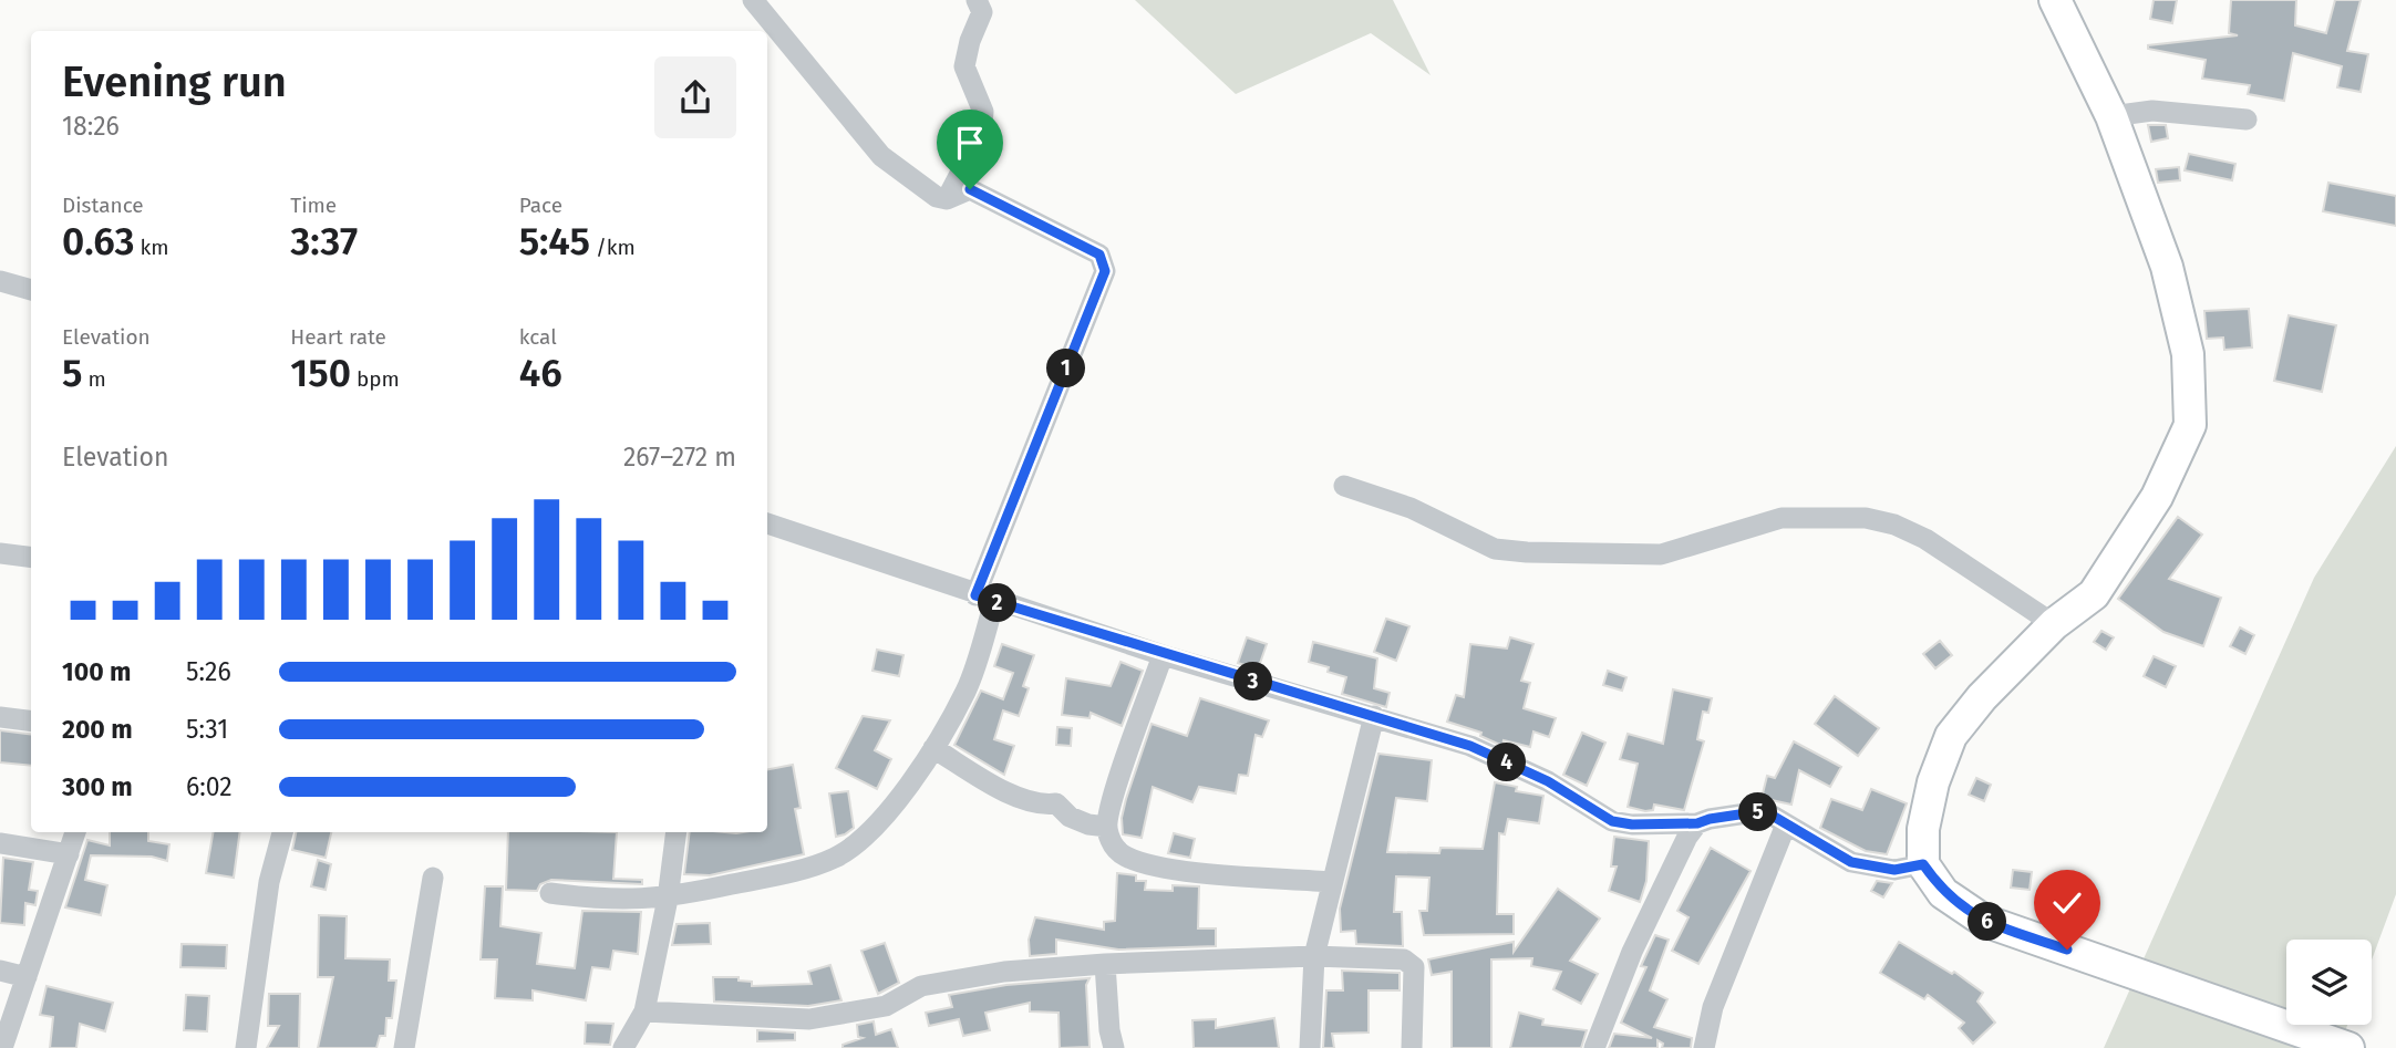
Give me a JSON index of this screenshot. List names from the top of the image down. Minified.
{"page":{"heading":["Evening run","18:26"],"stats":[["Distance","0.63 km"],["Time","3:37"],["Pace","5:45 /km"],["Elevation","5 m"],["Heart rate","150 bpm"],["kcal","46"]],"pins":["1","2","3","4","5","6"],"chart":["Elevation","267–272 m"],"list":[{"name":"100 m","note":"5:26"},{"name":"200 m","note":"5:31"},{"name":"300 m","note":"6:02"}]}}
